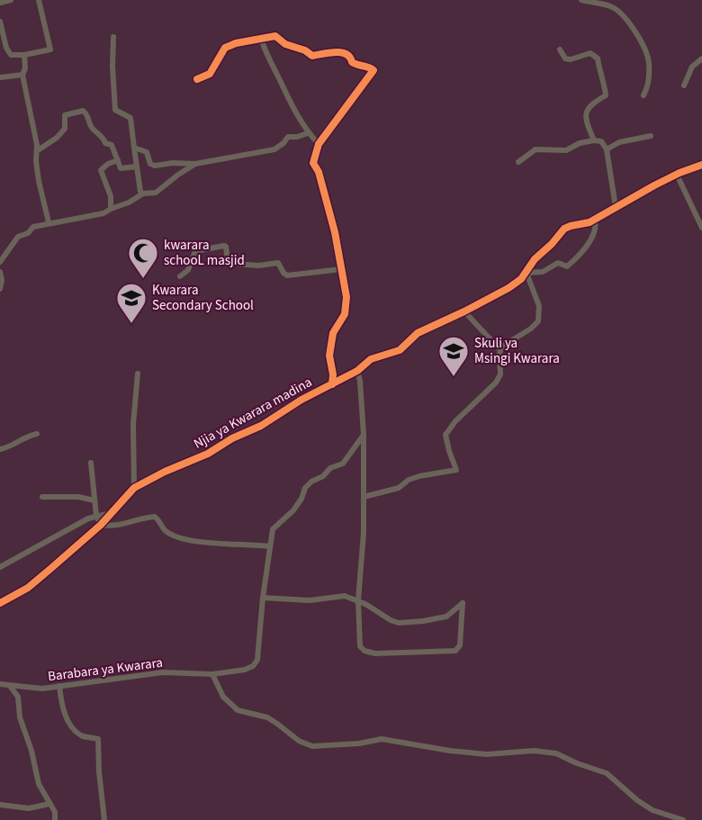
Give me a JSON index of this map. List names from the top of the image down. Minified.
{"streets":{"street":["Njia ya Kwarara madina","Barabara ya Kwarara"]},"places":{"mosque":["kwarara schooL masjid"],"school or university":["Kwarara Secondary School","Skuli ya Msingi Kwarara"]}}
